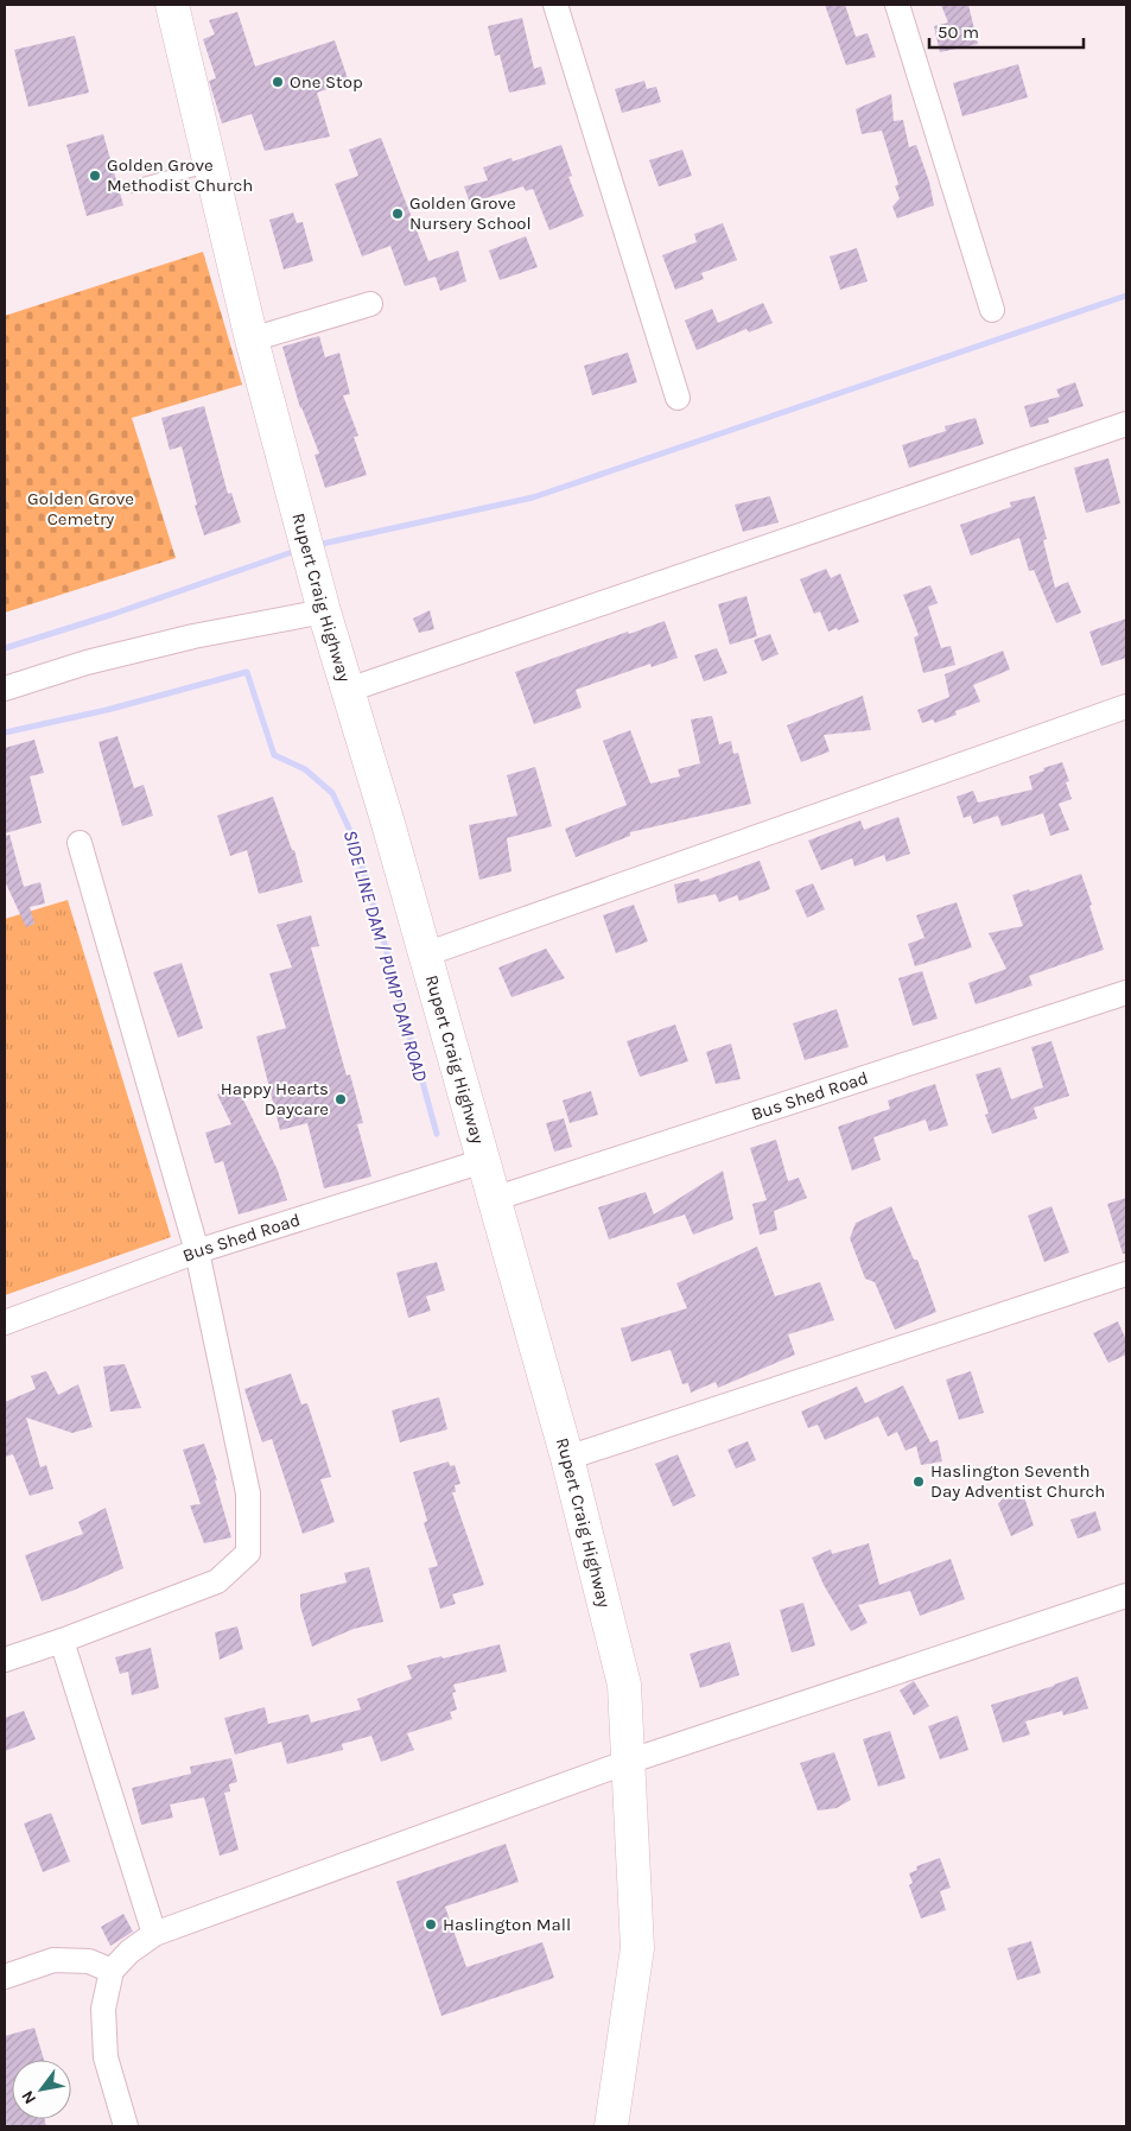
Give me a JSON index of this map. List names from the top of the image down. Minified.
{"streets":{"main road":["Rupert Craig Highway"],"street":["Bus Shed Road"]},"crossings":[["Rupert Craig Highway","Bus Shed Road"]],"water":["SIDE LINE DAM / PUMP DAM ROAD"],"parks":["Golden Grove Cemetry"],"places":["One Stop","Golden Grove Methodist Church","Golden Grove Nursery School","Happy Hearts Daycare","Haslington Seventh Day Adventist Church","Haslington Mall"],"scale_bar":"50 m","north":"bottom left"}
